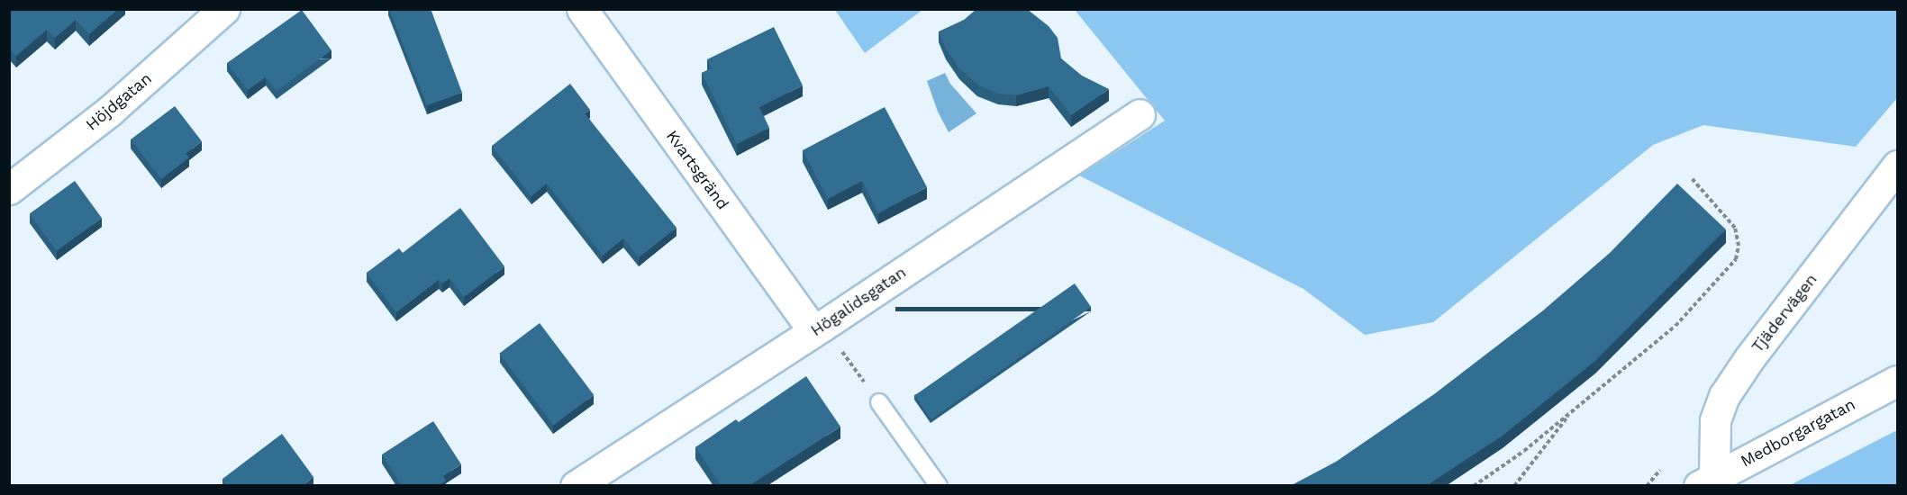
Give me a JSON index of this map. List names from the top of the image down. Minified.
{"streets":{"street":["Höjdgatan","Kvartsgränd","Högalidsgatan","Tjädervägen","Medborgargatan"]},"crossings":[["Kvartsgränd","Högalidsgatan"],["Tjädervägen","Medborgargatan"]]}
